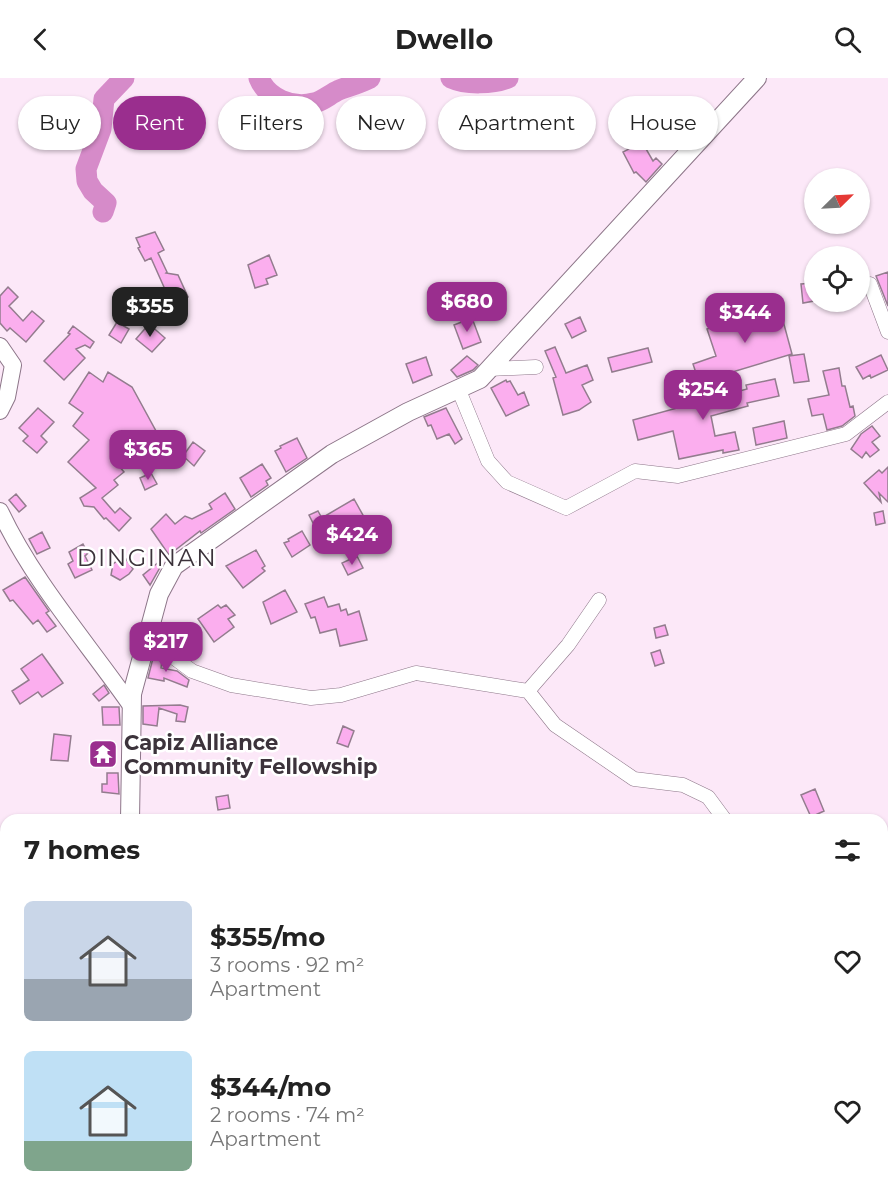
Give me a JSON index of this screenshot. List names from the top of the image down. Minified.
{"districts":["DINGINAN"],"places":{"temple":["Capiz Alliance Community Fellowship"]},"north":"top right","page":{"header":"Dwello","chip":["Buy","Rent","Filters","New","Apartment","House"],"price":["$680","$355","$344","$254","$365","$424","$217"],"heading":"7 homes","list":[{"name":"$355/mo","note":"3 rooms · 92 m² · Apartment"},{"name":"$344/mo","note":"2 rooms · 74 m² · Apartment"}]}}
